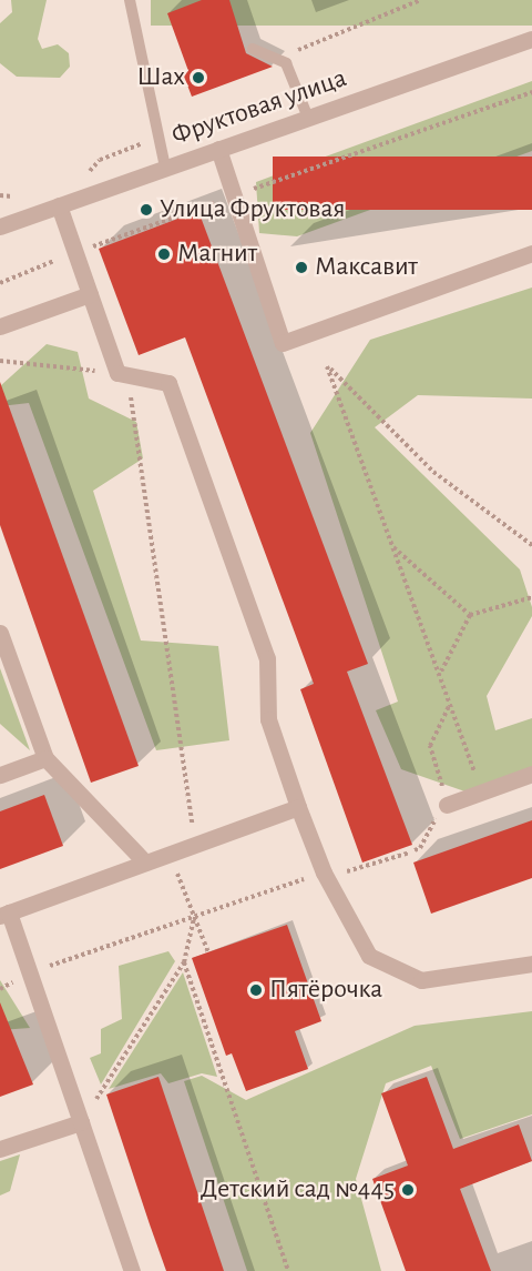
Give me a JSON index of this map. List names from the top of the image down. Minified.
{"streets":{"street":["Фруктовая улица"]},"places":["Шах","Улица Фруктовая","Магнит","Максавит","Пятёрочка","Детский сад №445"]}
